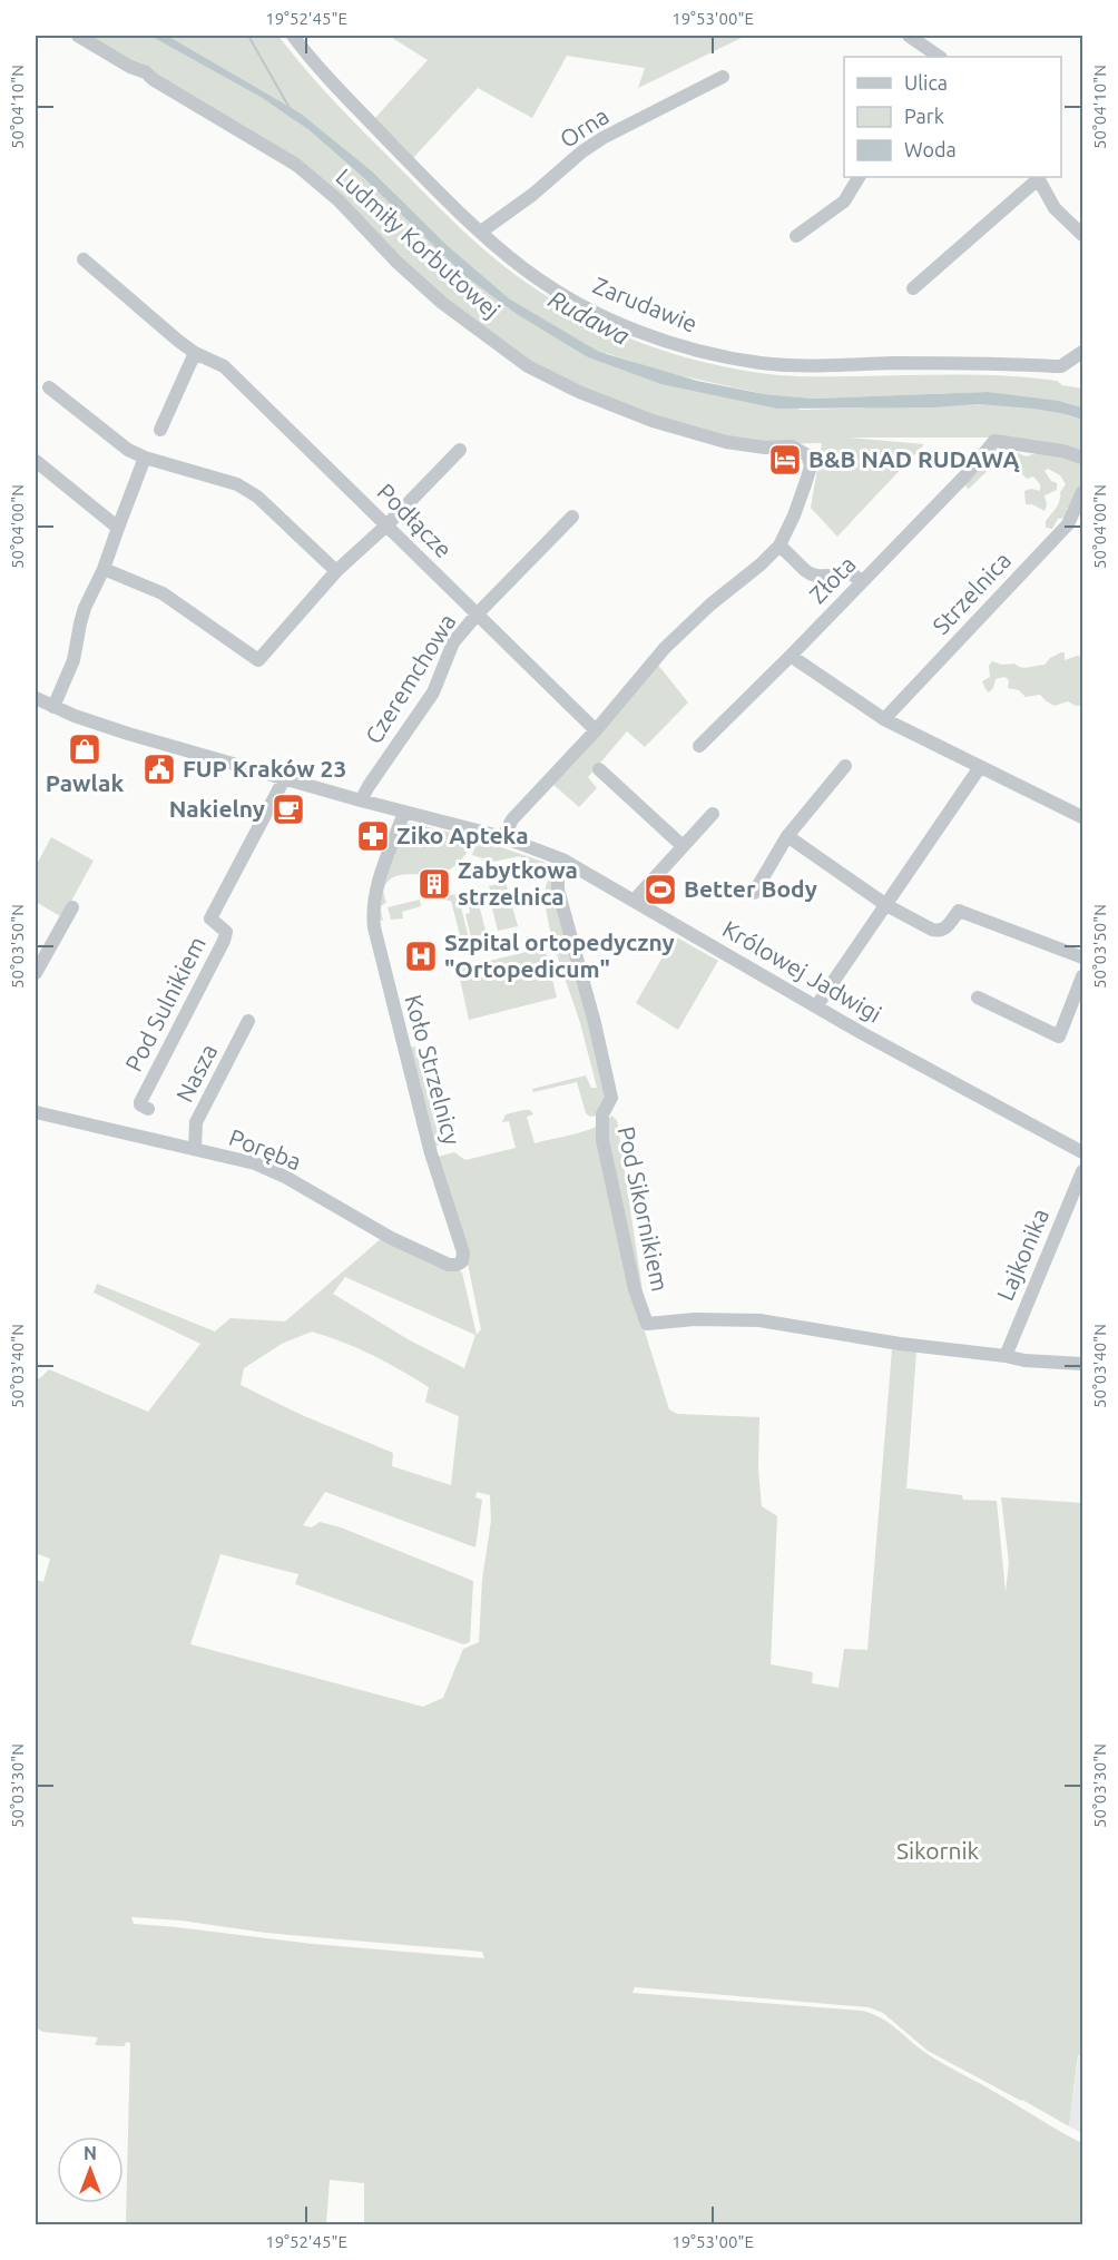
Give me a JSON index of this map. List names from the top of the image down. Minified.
{"streets":{"street":["Orna","Ludmiły Korbutowej","Zarudawie","Podłącze","Złota","Strzelnica","Czeremchowa","Królowej Jadwigi","Pod Sulnikiem","Koło Strzelnicy","Nasza","Poręba","Pod Sikornikiem","Lajkonika"]},"crossings":[["Orna","Zarudawie"],["Ludmiły Korbutowej","Podłącze"],["Ludmiły Korbutowej","Królowej Jadwigi"],["Podłącze","Czeremchowa"],["Czeremchowa","Królowej Jadwigi"],["Królowej Jadwigi","Pod Sulnikiem"],["Królowej Jadwigi","Koło Strzelnicy"],["Królowej Jadwigi","Pod Sikornikiem"],["Koło Strzelnicy","Poręba"],["Nasza","Poręba"],["Pod Sikornikiem","Lajkonika"]],"water":["Rudawa"],"parks":["Sikornik"],"places":{"hotel":["B&B NAD RUDAWĄ"],"shop":["Pawlak"],"public building":["FUP Kraków 23"],"cafe":["Nakielny"],"pharmacy":["Ziko Apteka"],"building":["Zabytkowa strzelnica"],"sports":["Better Body"],"hospital":["Szpital ortopedyczny \"Ortopedicum\""]},"legend":["Ulica","Park","Woda"],"north":"top","coordinates":["19°52'45\"E","19°53'00\"E","50°04'10\"N","50°04'00\"N","50°03'50\"N","50°03'40\"N","50°03'30\"N"]}
